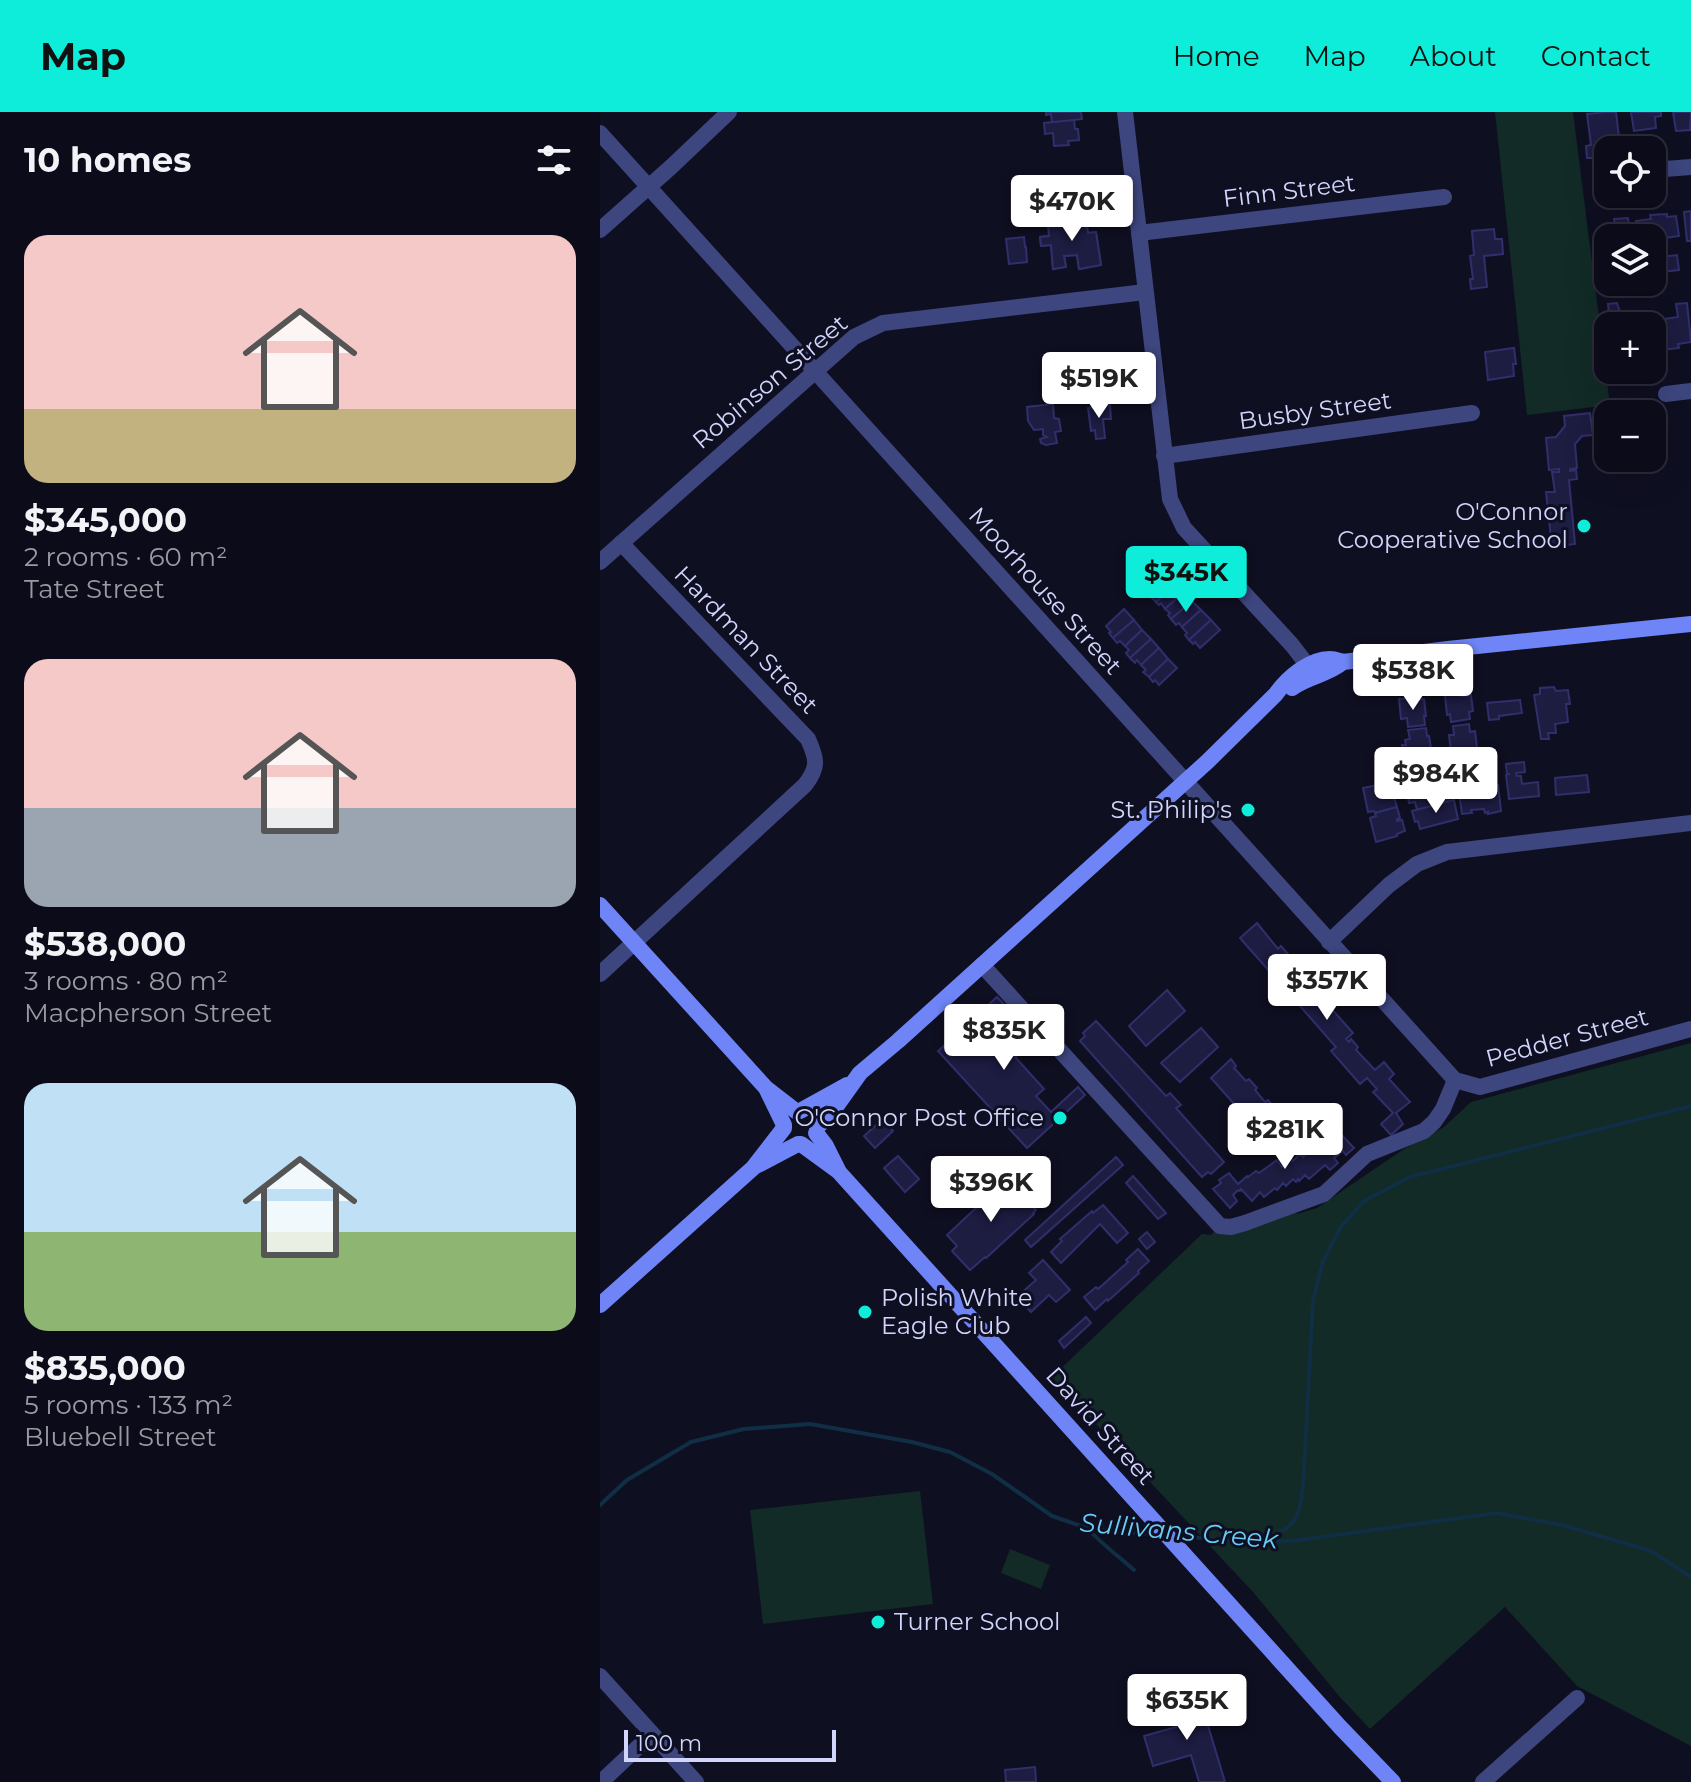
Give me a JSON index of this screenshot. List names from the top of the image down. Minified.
{"streets":{"street":["Finn Street","Robinson Street","Busby Street","Moorhouse Street","Hardman Street","Pedder Street","David Street"]},"crossings":[["Robinson Street","Moorhouse Street"],["Robinson Street","Hardman Street"],["Moorhouse Street","Pedder Street"]],"water":["Sullivans Creek"],"places":["O'Connor Cooperative School","St. Philip's","O'Connor Post Office","Polish White Eagle Club","Turner School"],"scale_bar":"100 m","page":{"header":"Map","nav":["Home","Map","About","Contact"],"heading":"10 homes","map_buttons":["+","−"],"price":["$470K","$519K","$345K","$538K","$984K","$357K","$835K","$281K","$396K","$635K"],"list":[{"name":"$345,000","note":"2 rooms · 60 m² · Tate Street"},{"name":"$538,000","note":"3 rooms · 80 m² · Macpherson Street"},{"name":"$835,000","note":"5 rooms · 133 m² · Bluebell Street"}],"scale":"100 m"}}
